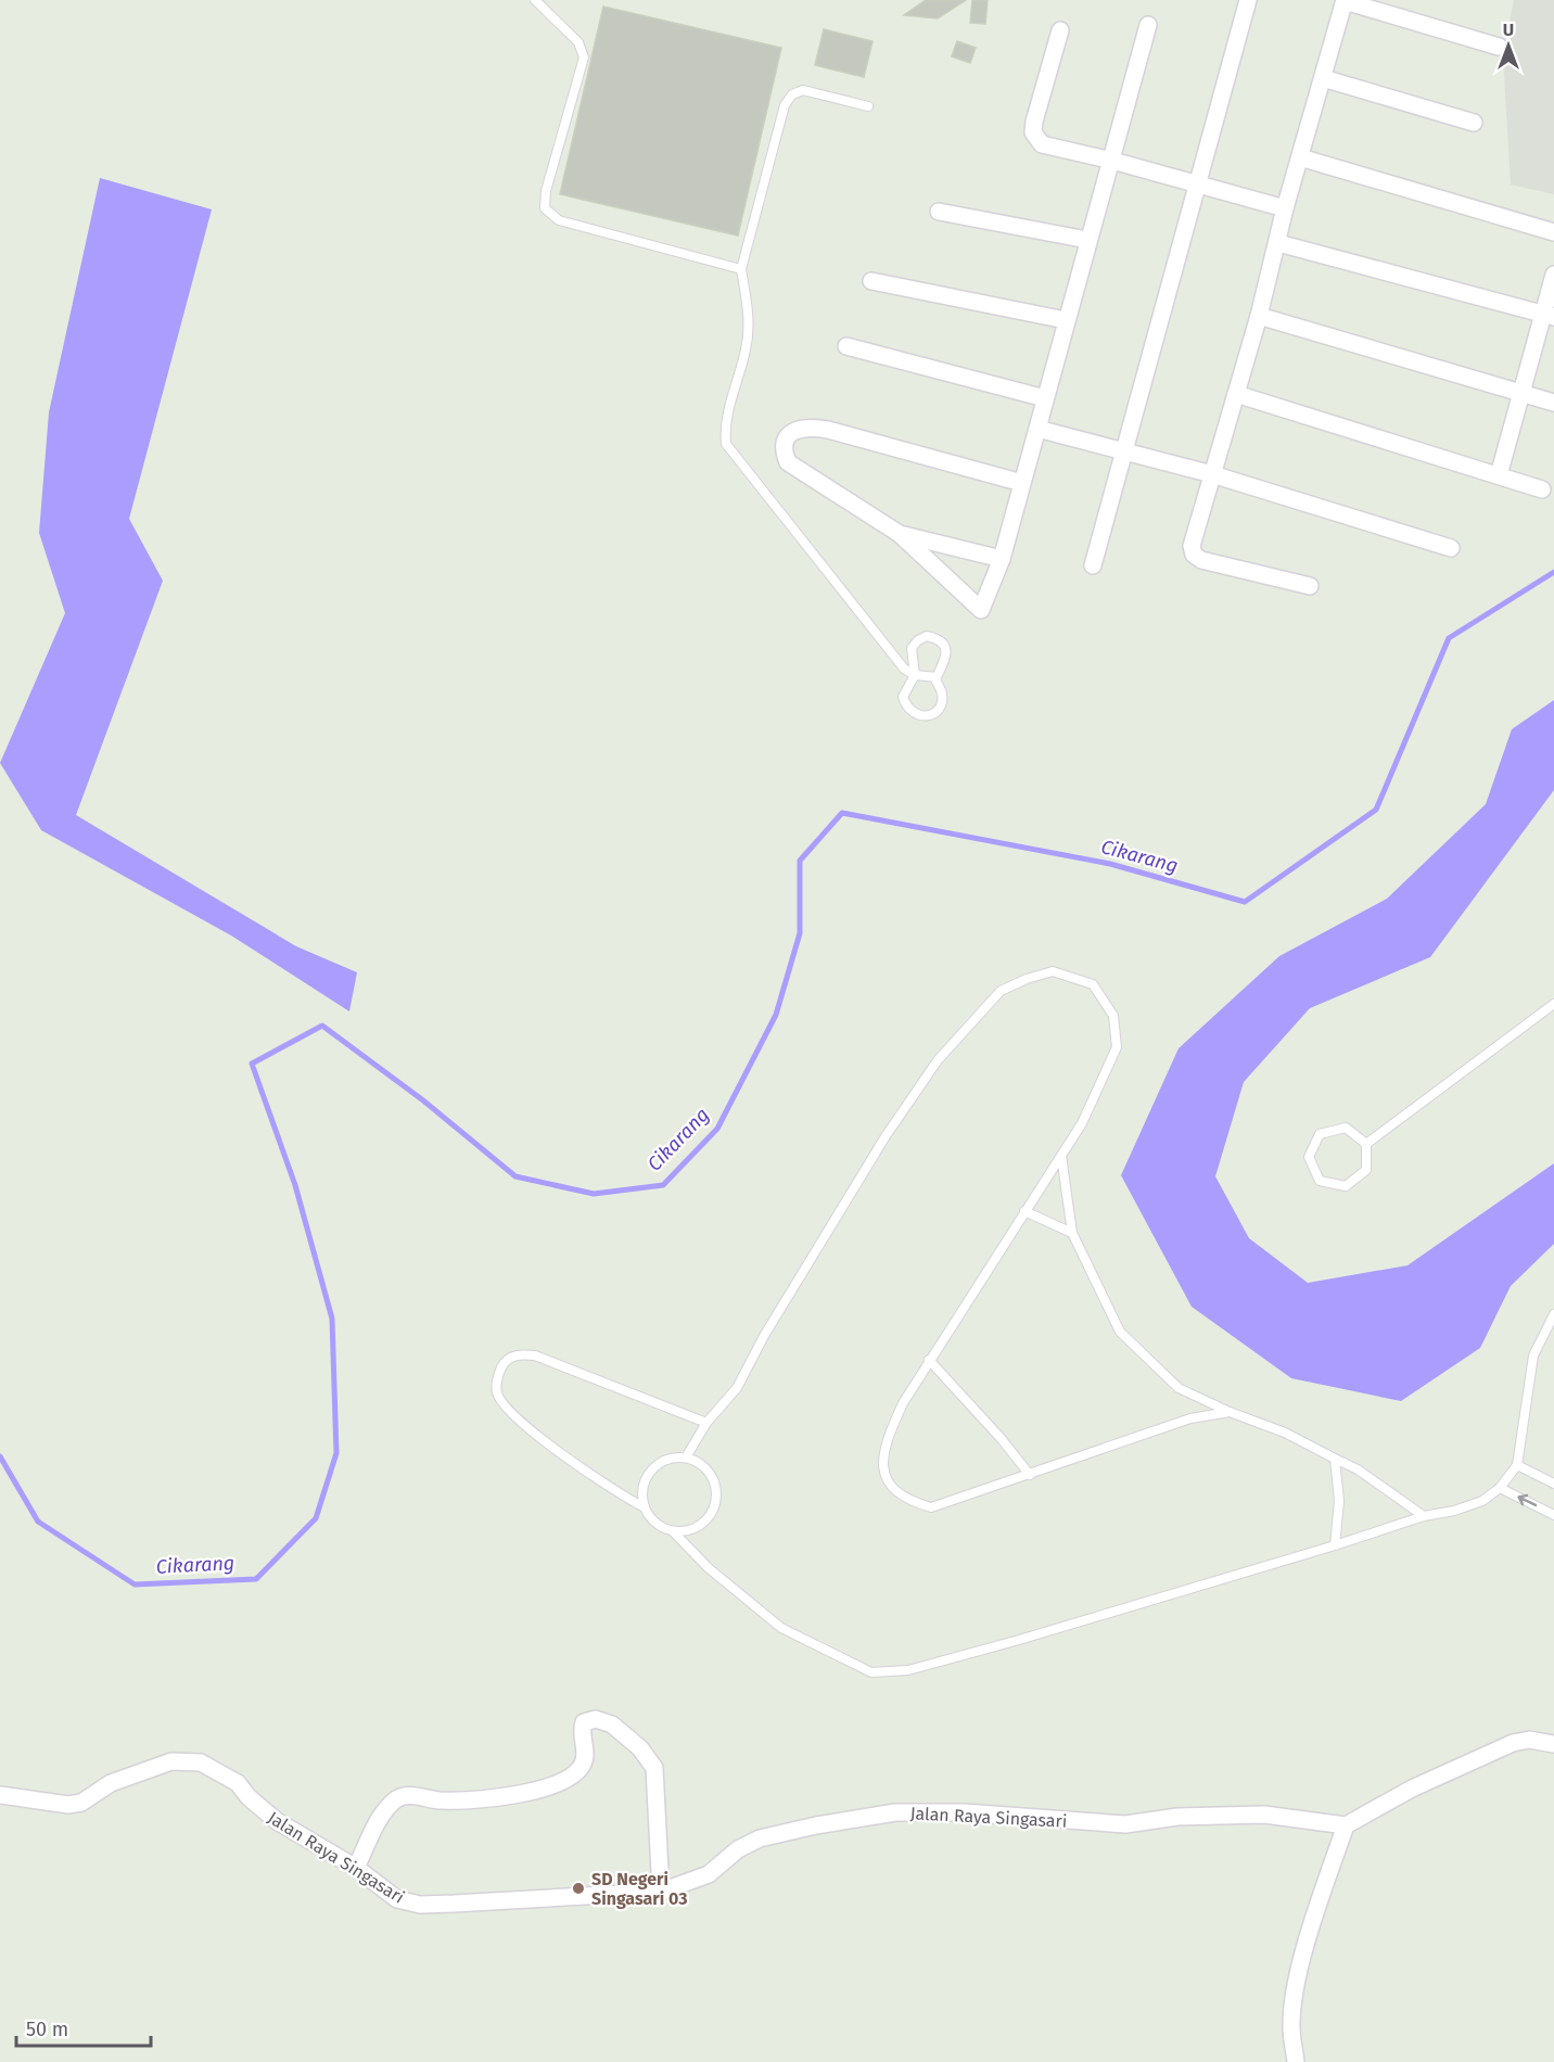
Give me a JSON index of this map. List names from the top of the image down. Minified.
{"streets":{"street":["Jalan Raya Singasari"]},"water":["Cikarang"],"places":["SD Negeri Singasari 03"],"scale_bar":"50 m","north":"top"}
